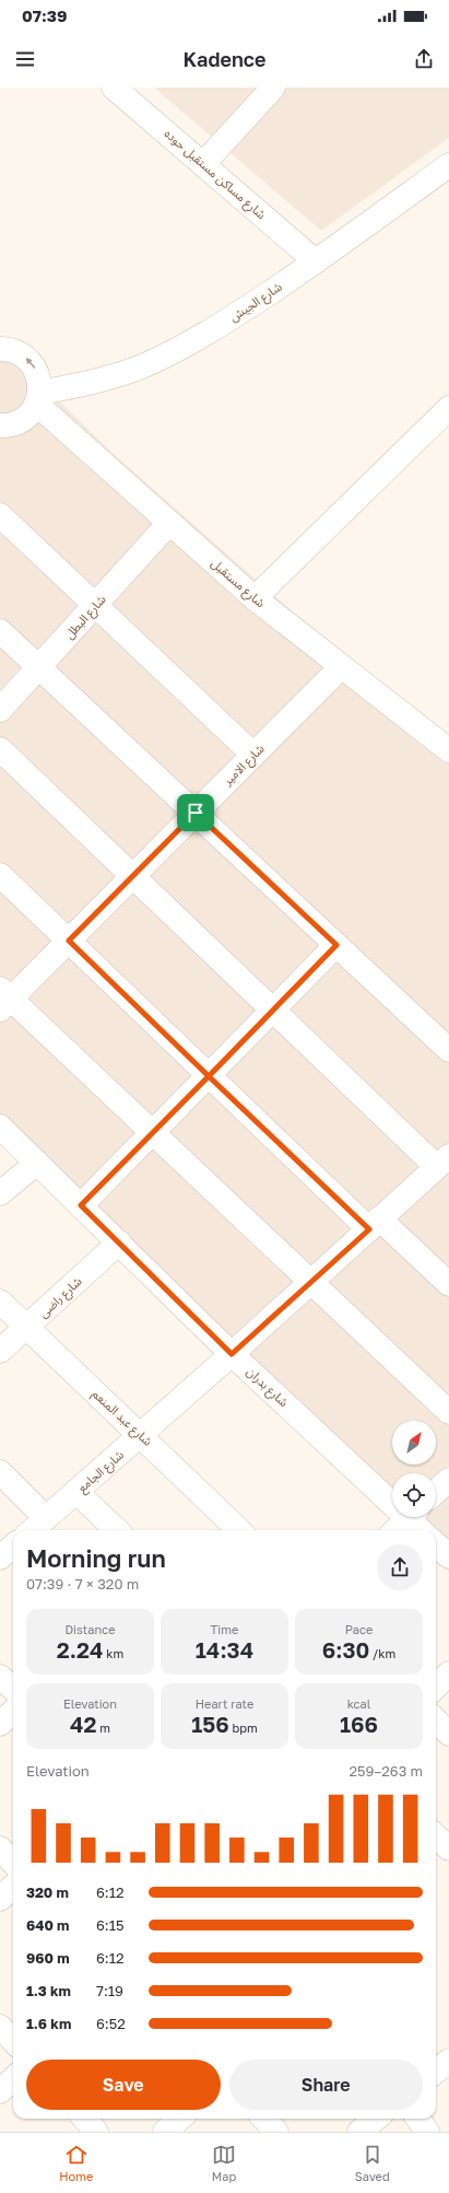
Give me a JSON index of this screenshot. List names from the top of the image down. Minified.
{"streets":{"street":["شارع مساكن مستقبل حوده","شارع الجيش","شارع مستقبل","شارع البطل","شارع الامير","شارع راضى","شارع بدران","شارع عبد المنعم","شارع الجامع"]},"crossings":[["شارع مساكن مستقبل حوده","شارع الجيش"],["شارع الجيش","شارع مستقبل"],["شارع مستقبل","شارع البطل"],["شارع مستقبل","شارع الامير"],["شارع راضى","شارع بدران"],["شارع راضى","شارع عبد المنعم"],["شارع بدران","شارع الجامع"],["شارع عبد المنعم","شارع الجامع"]],"north":"top right","page":{"status":"07:39","header":"Kadence","heading":["Morning run","07:39 · 7 × 320 m"],"stats":[["Distance","2.24 km"],["Time","14:34"],["Pace","6:30 /km"],["Elevation","42 m"],["Heart rate","156 bpm"],["kcal","166"]],"chart":["Elevation","259–263 m"],"list":[{"name":"320 m","note":"6:12"},{"name":"640 m","note":"6:15"},{"name":"960 m","note":"6:12"},{"name":"1.3 km","note":"7:19"},{"name":"1.6 km","note":"6:52"}],"buttons":["Save","Share"],"tabs":["Home","Map","Saved"]}}
